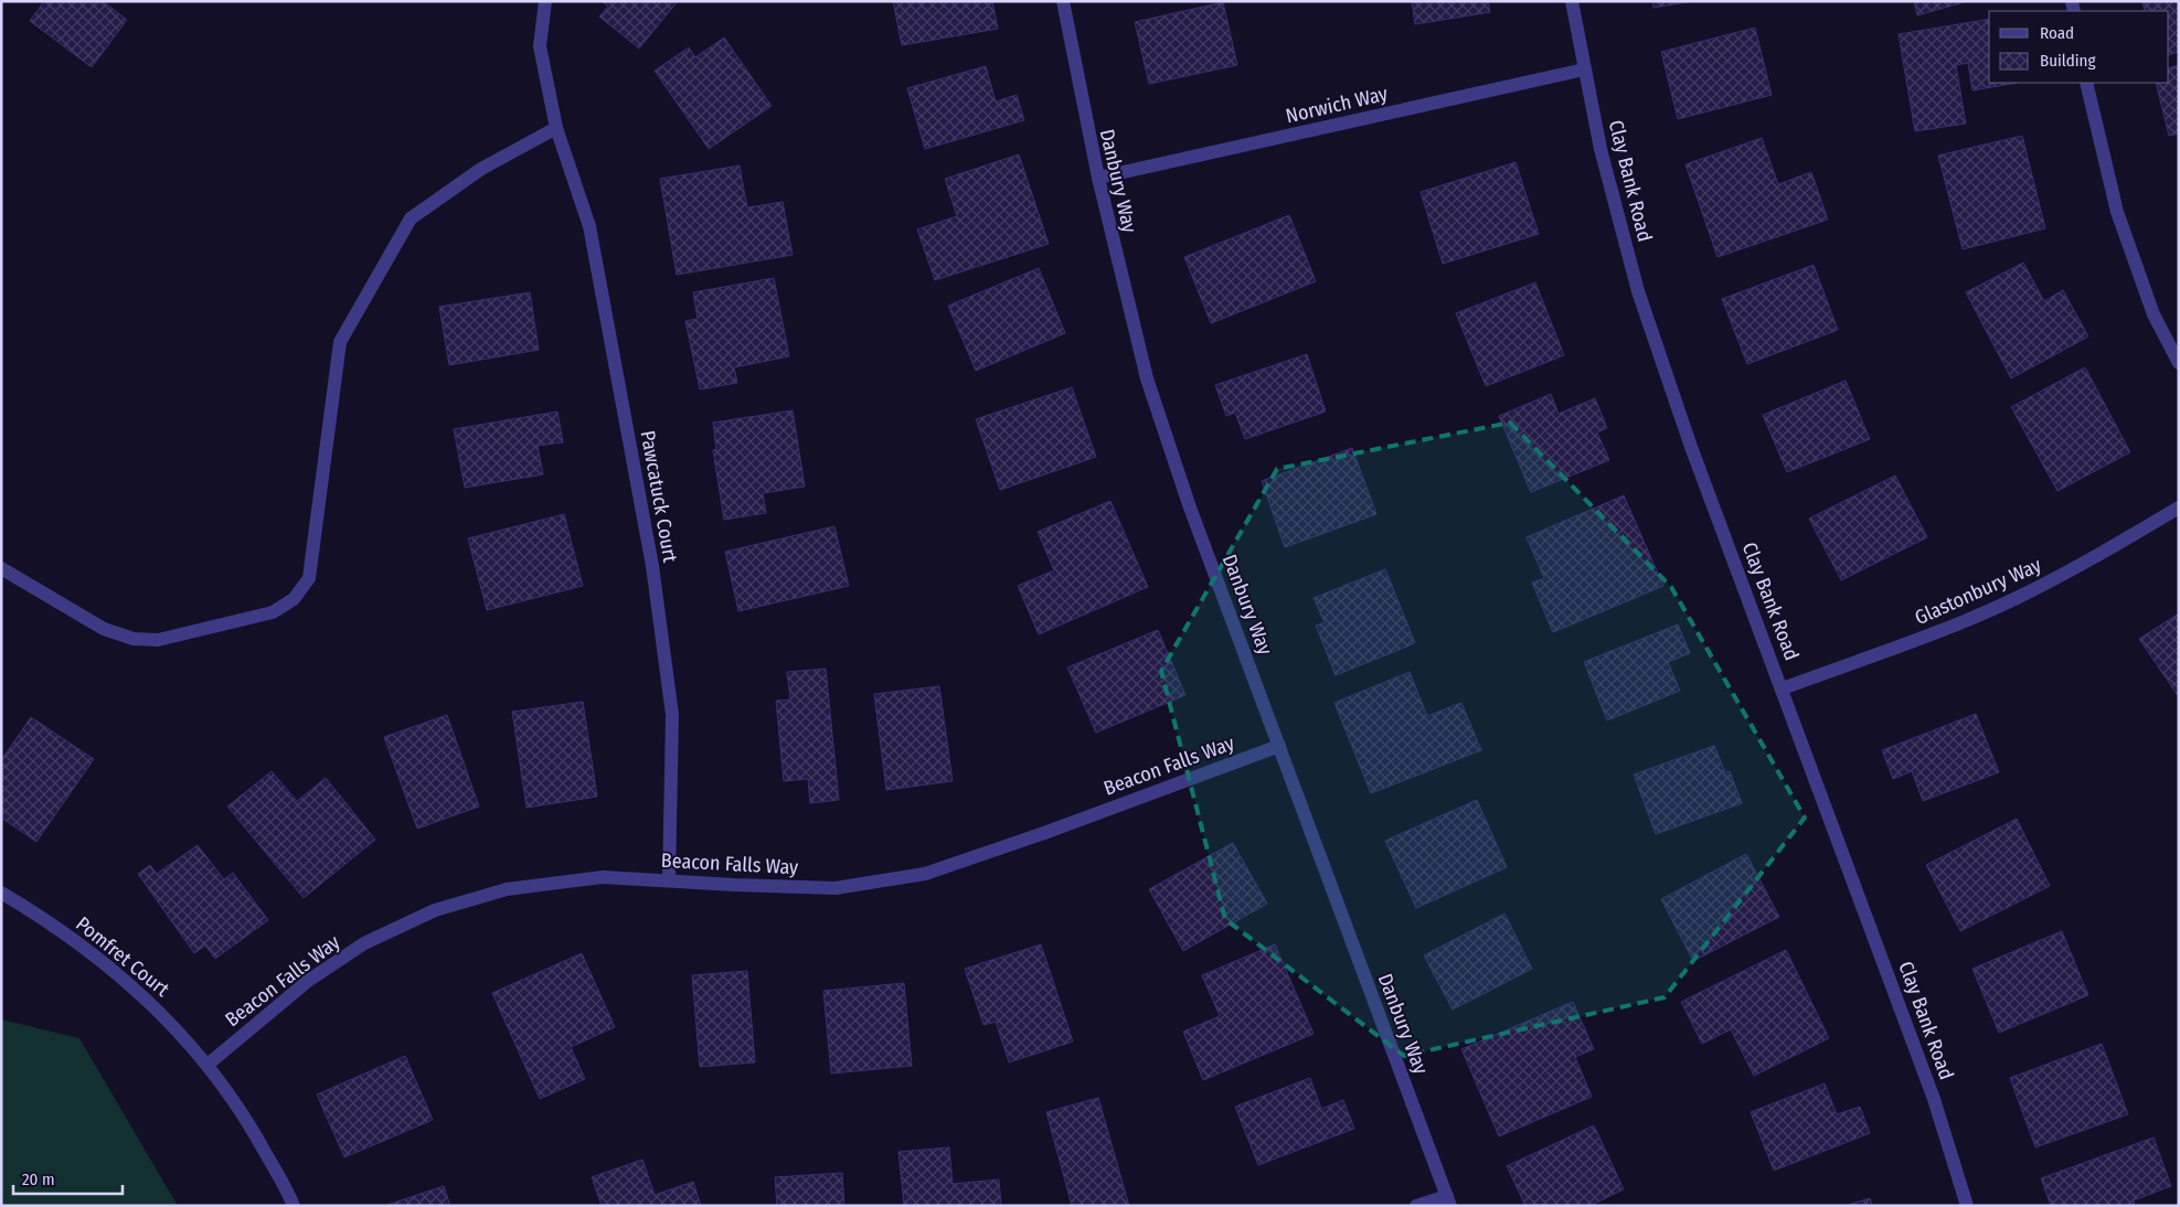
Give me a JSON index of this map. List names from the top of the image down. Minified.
{"streets":{"street":["Norwich Way","Danbury Way","Clay Bank Road","Pawcatuck Court","Glastonbury Way","Beacon Falls Way","Pomfret Court"]},"crossings":[["Norwich Way","Danbury Way"],["Norwich Way","Clay Bank Road"],["Danbury Way","Beacon Falls Way"],["Clay Bank Road","Glastonbury Way"],["Pawcatuck Court","Beacon Falls Way"],["Beacon Falls Way","Pomfret Court"]],"legend":["Road","Building"],"scale_bar":"20 m"}
